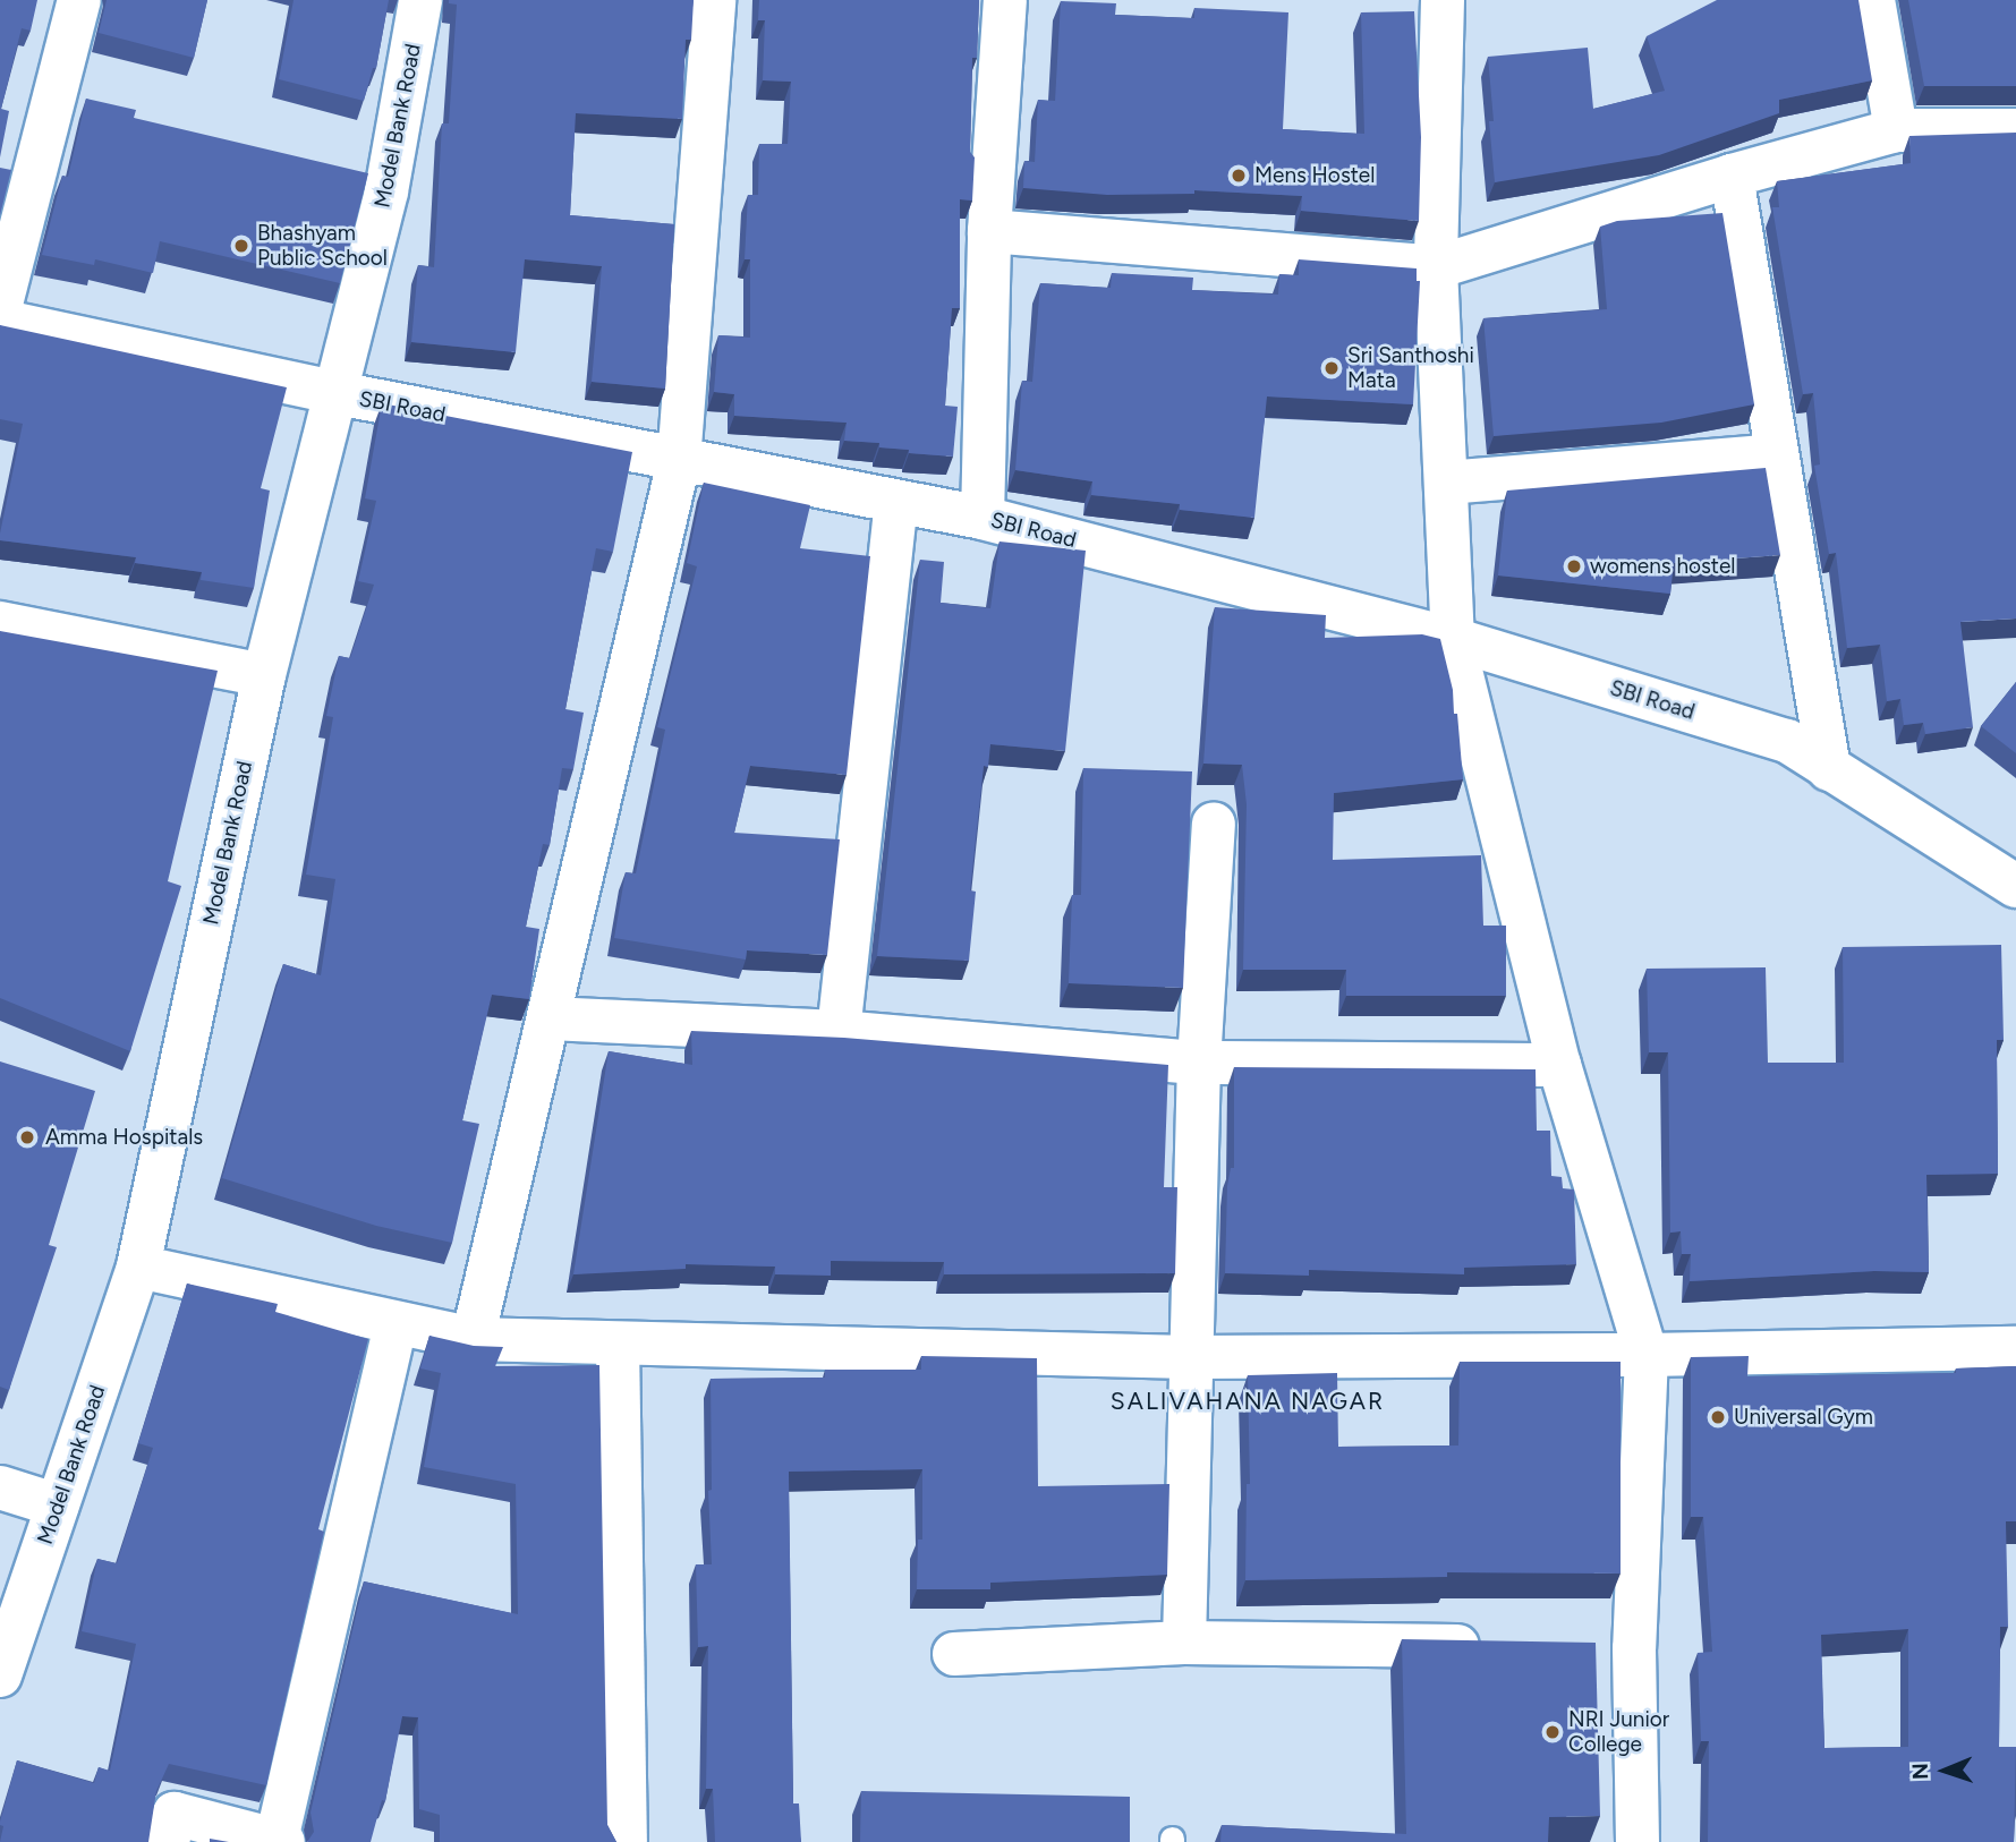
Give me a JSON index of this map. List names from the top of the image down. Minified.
{"streets":{"street":["Model Bank Road","SBI Road"]},"crossings":[["Model Bank Road","SBI Road"]],"districts":["SALIVAHANA NAGAR"],"places":["Mens Hostel","Bhashyam Public School","Sri Santhoshi Mata","womens hostel","Amma Hospitals","Universal Gym","NRI Junior College"],"north":"left"}
